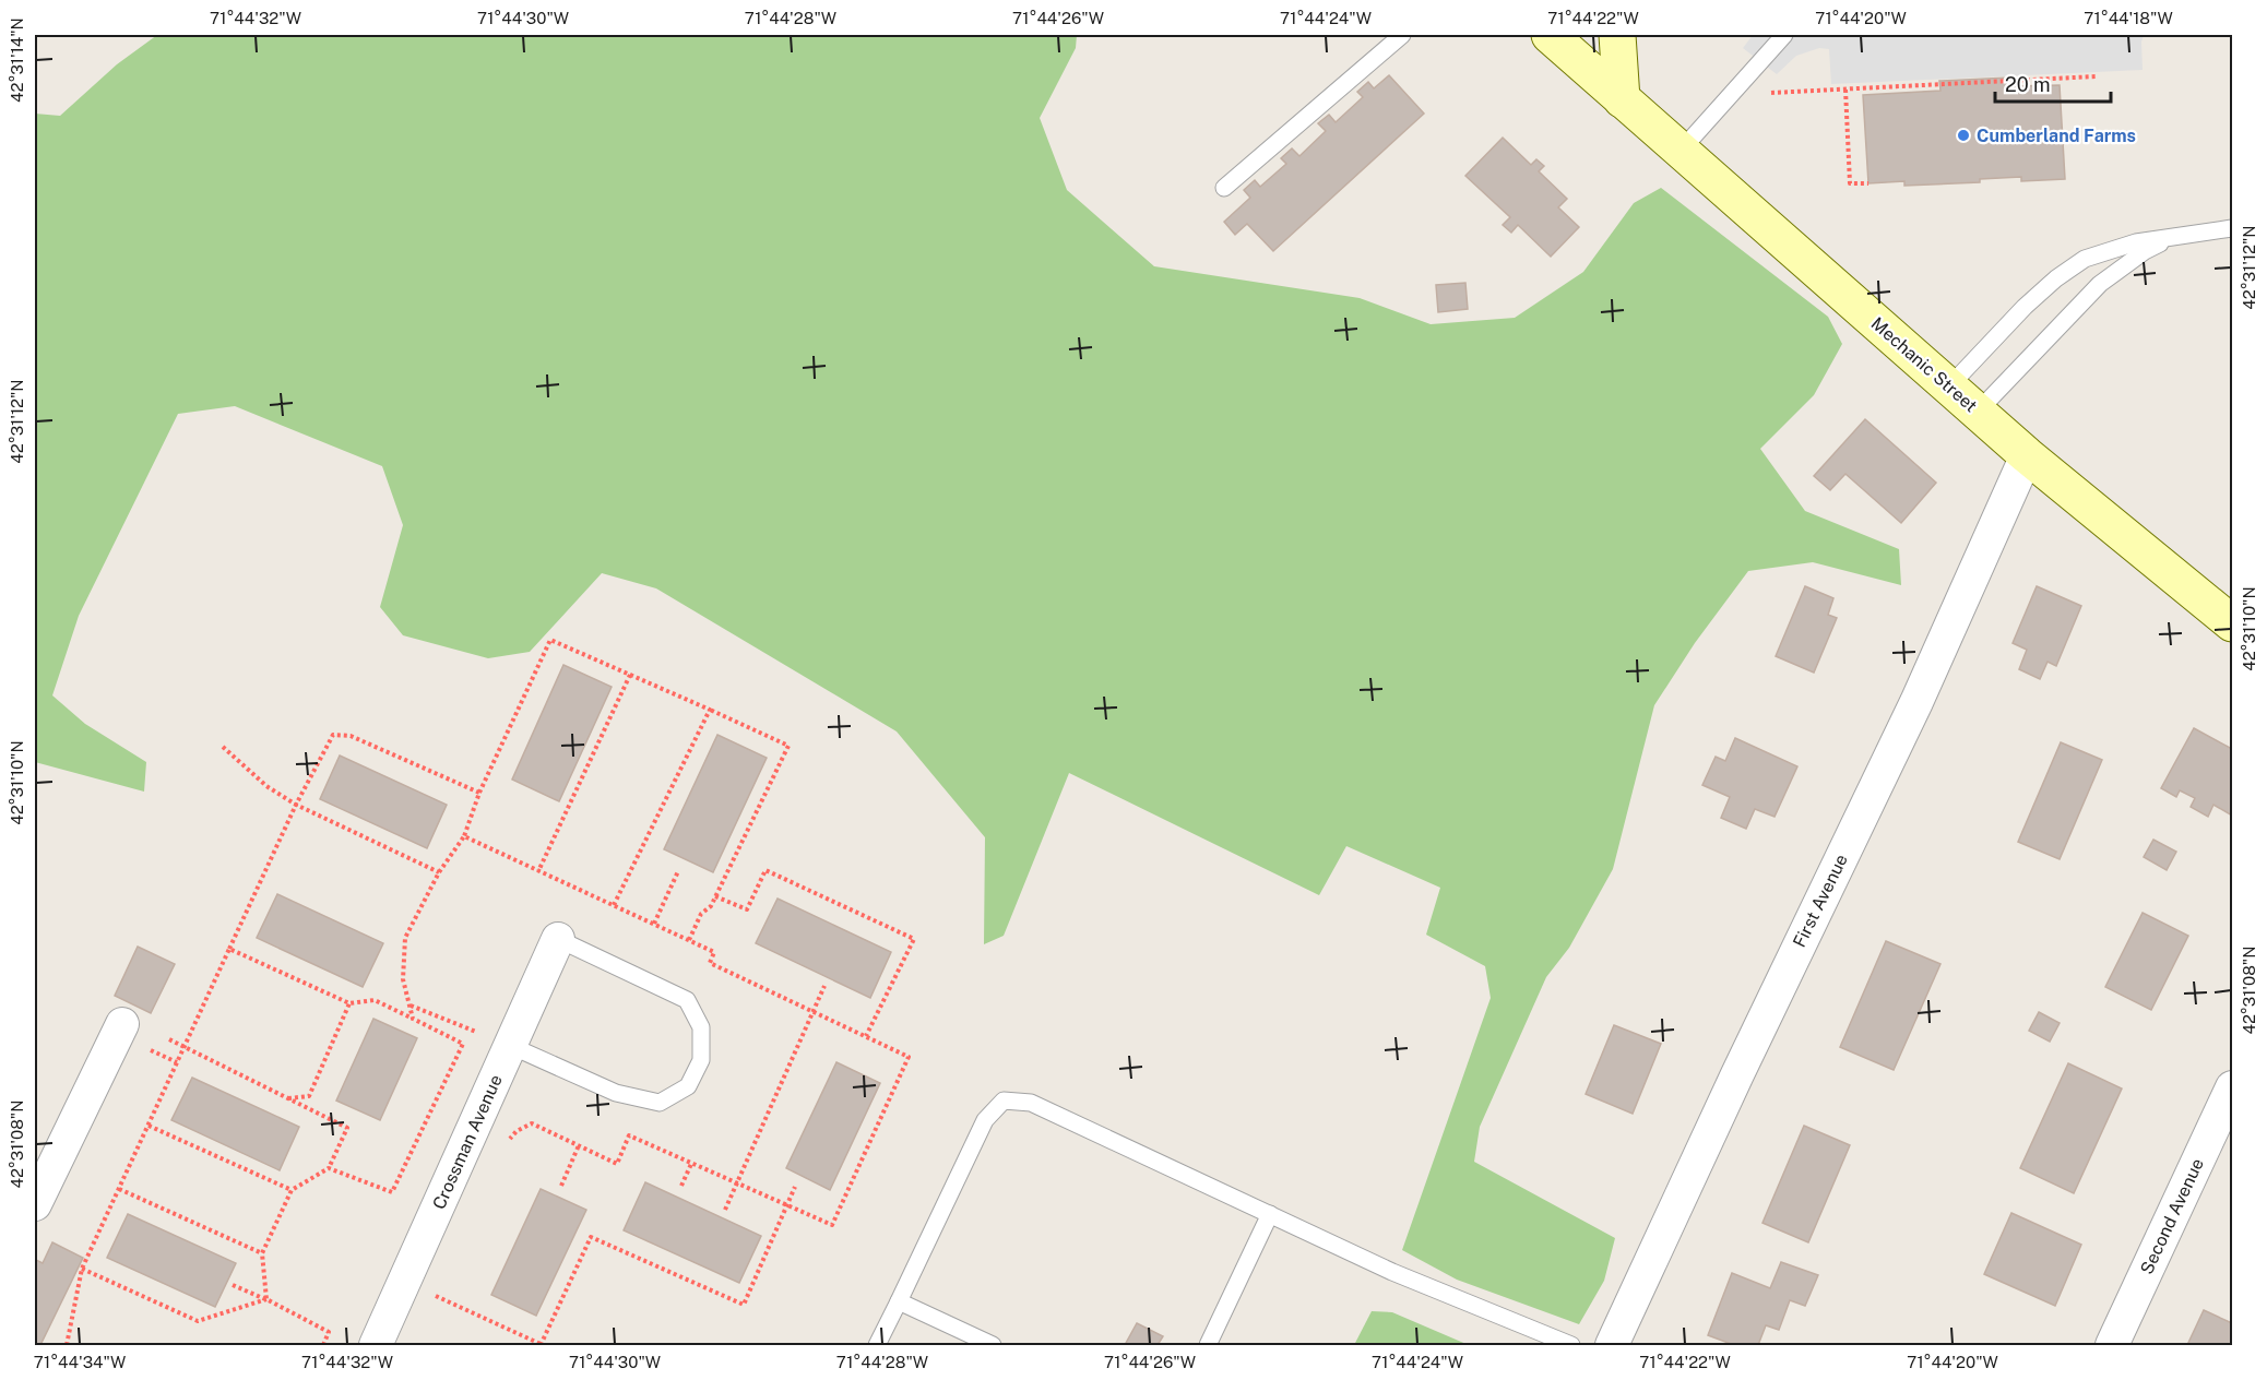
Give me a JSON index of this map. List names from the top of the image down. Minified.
{"streets":{"main road":["Mechanic Street"],"street":["First Avenue","Crossman Avenue","Second Avenue"]},"crossings":[["Mechanic Street","First Avenue"]],"places":["Cumberland Farms"],"scale_bar":"20 m","coordinates":["71°44'32\"W","71°44'30\"W","71°44'28\"W","71°44'26\"W","71°44'24\"W","71°44'22\"W","71°44'20\"W","71°44'18\"W","42°31'14\"N","42°31'12\"N","42°31'10\"N","42°31'08\"N","71°44'34\"W"]}
